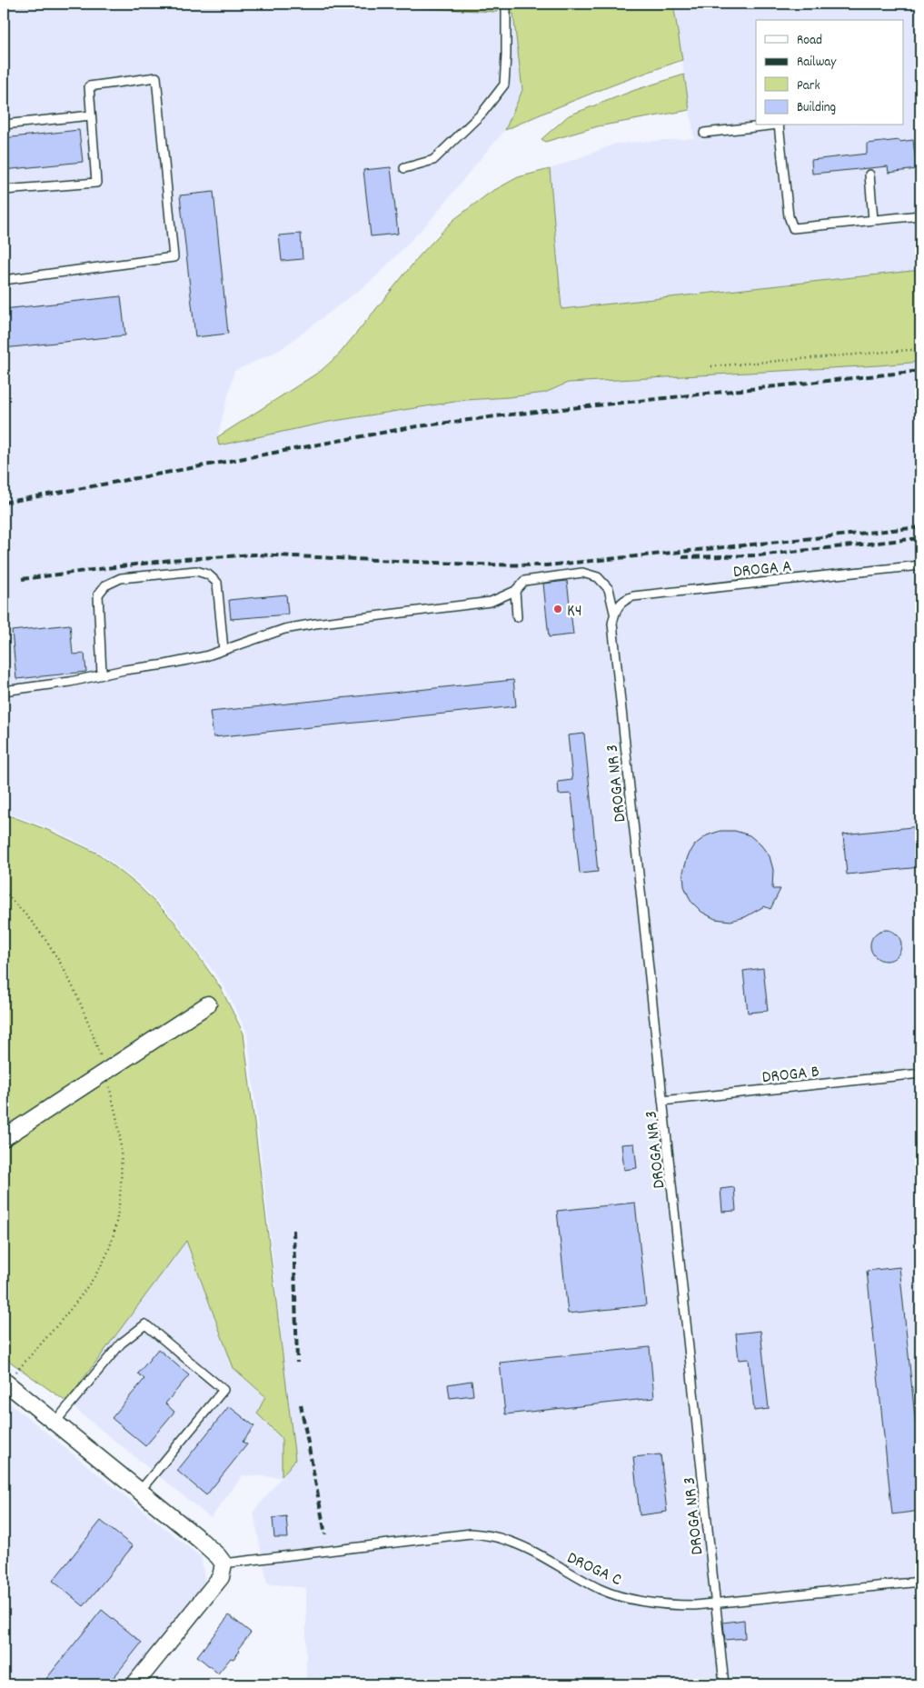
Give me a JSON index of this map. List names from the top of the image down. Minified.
{"streets":{"lane":["DROGA A","DROGA NR 3","DROGA B","DROGA C"]},"crossings":[["DROGA A","DROGA NR 3"],["DROGA NR 3","DROGA B"],["DROGA NR 3","DROGA C"]],"places":["K4"],"legend":["Road","Railway","Park","Building"]}
